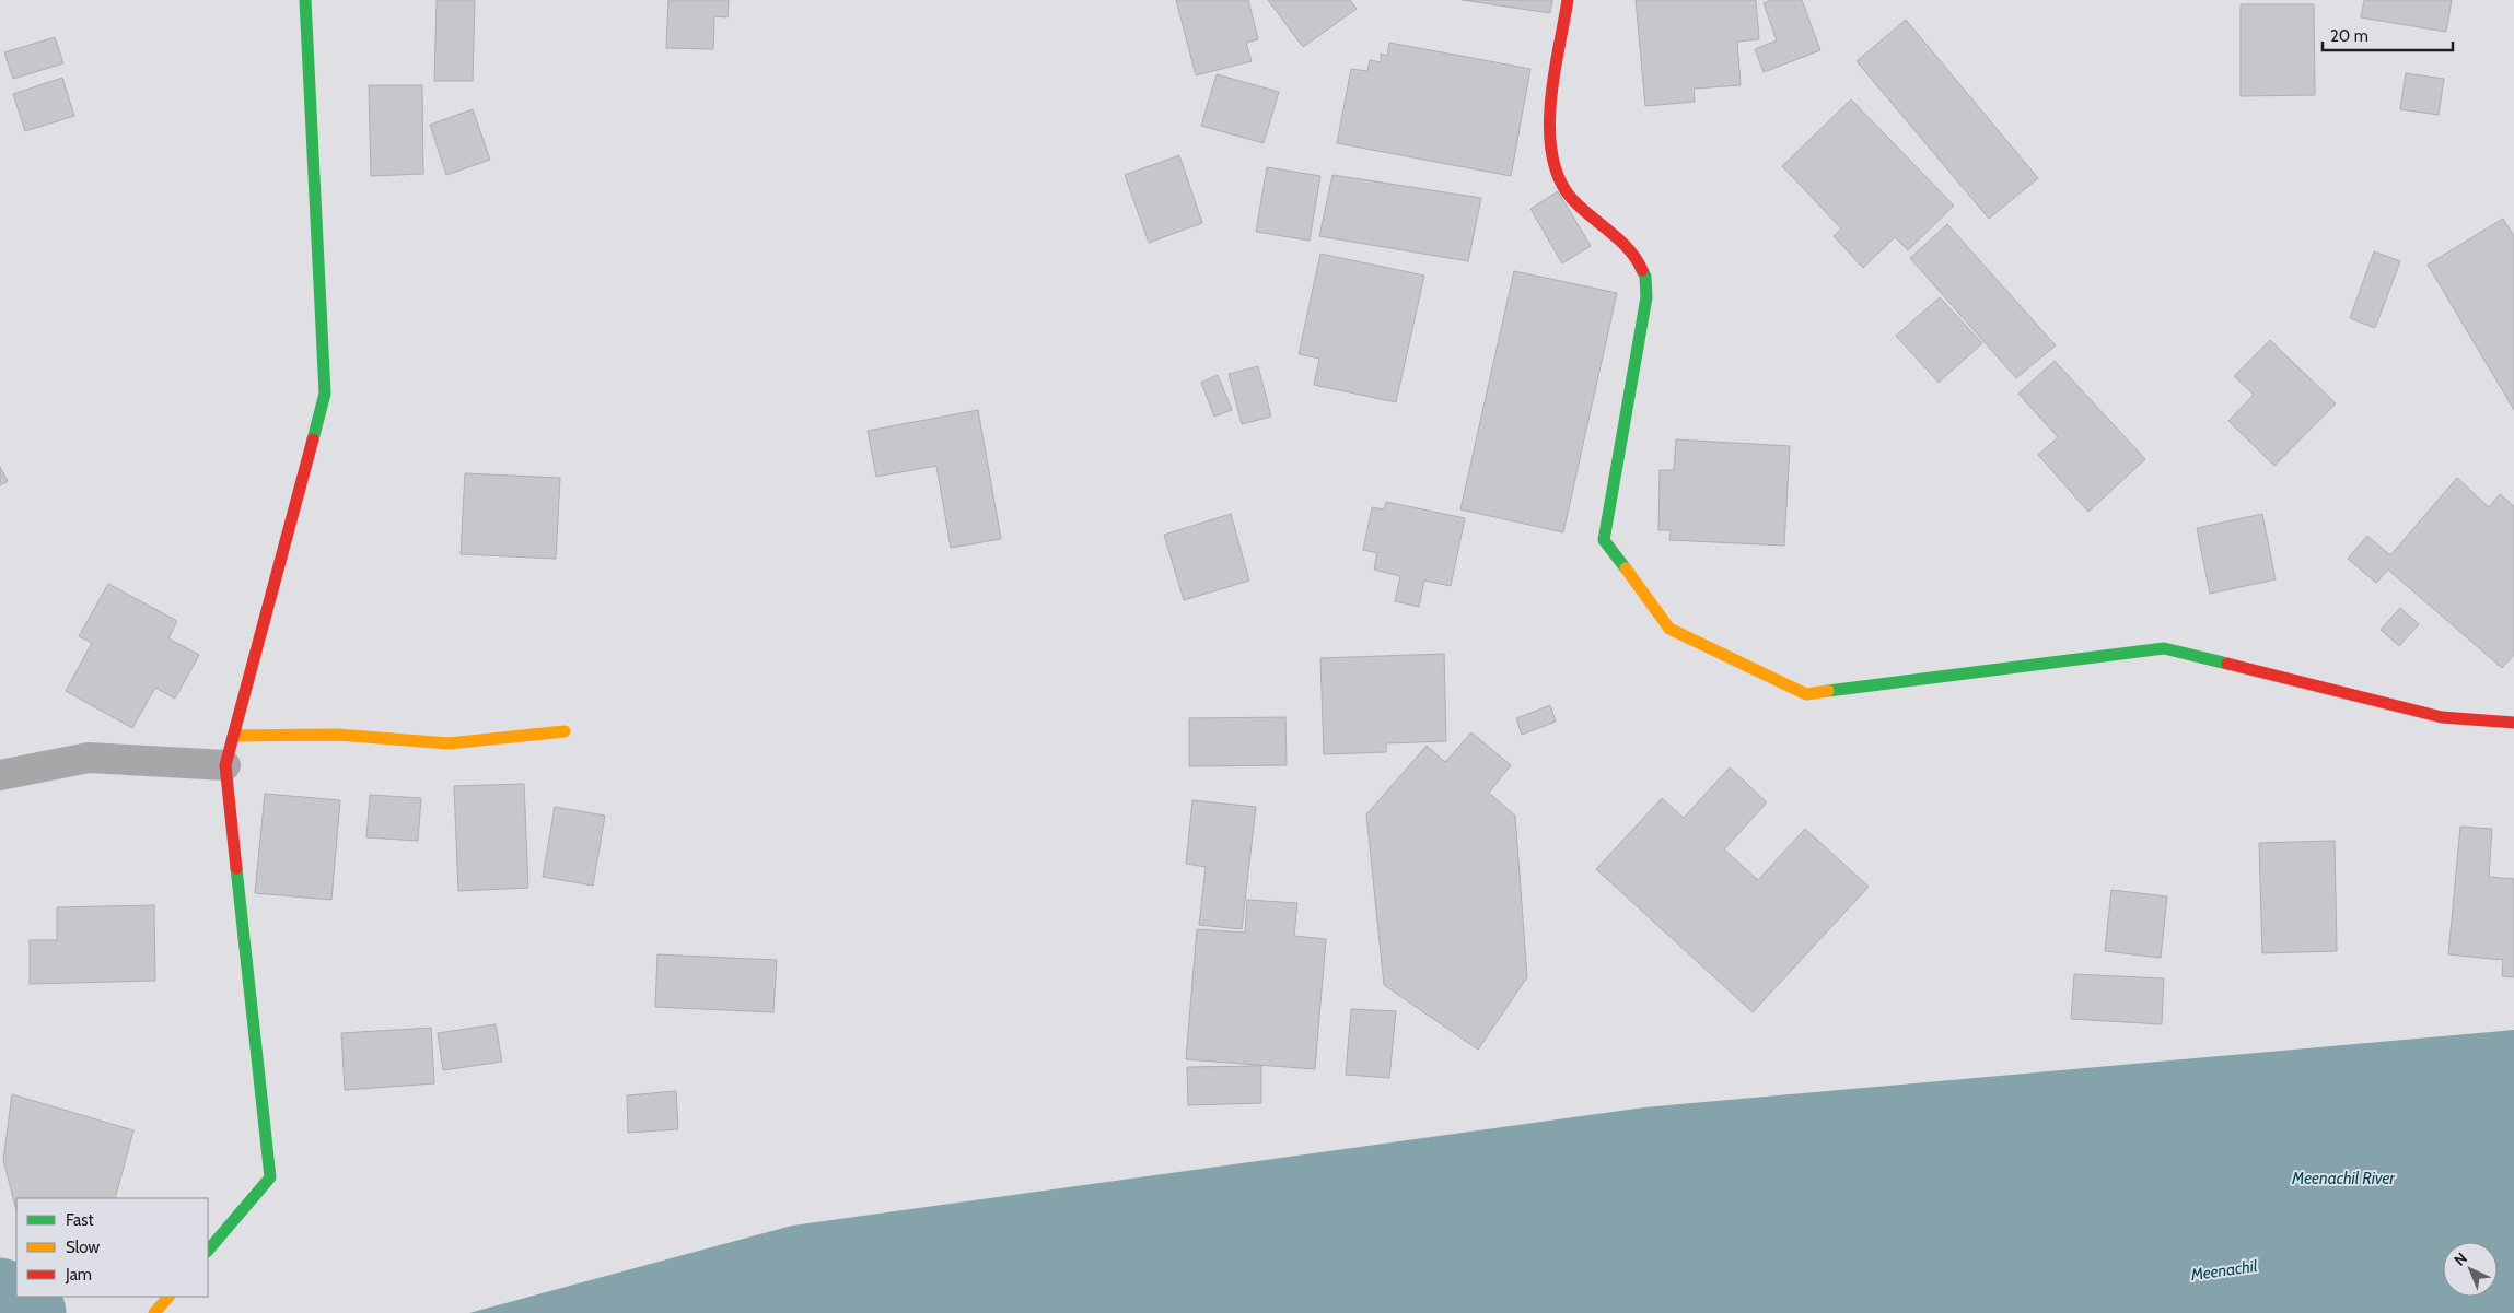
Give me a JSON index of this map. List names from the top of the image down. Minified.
{"water":["Meenachil River","Meenachil"],"legend":["Fast","Slow","Jam"],"scale_bar":"20 m","north":"top left"}
